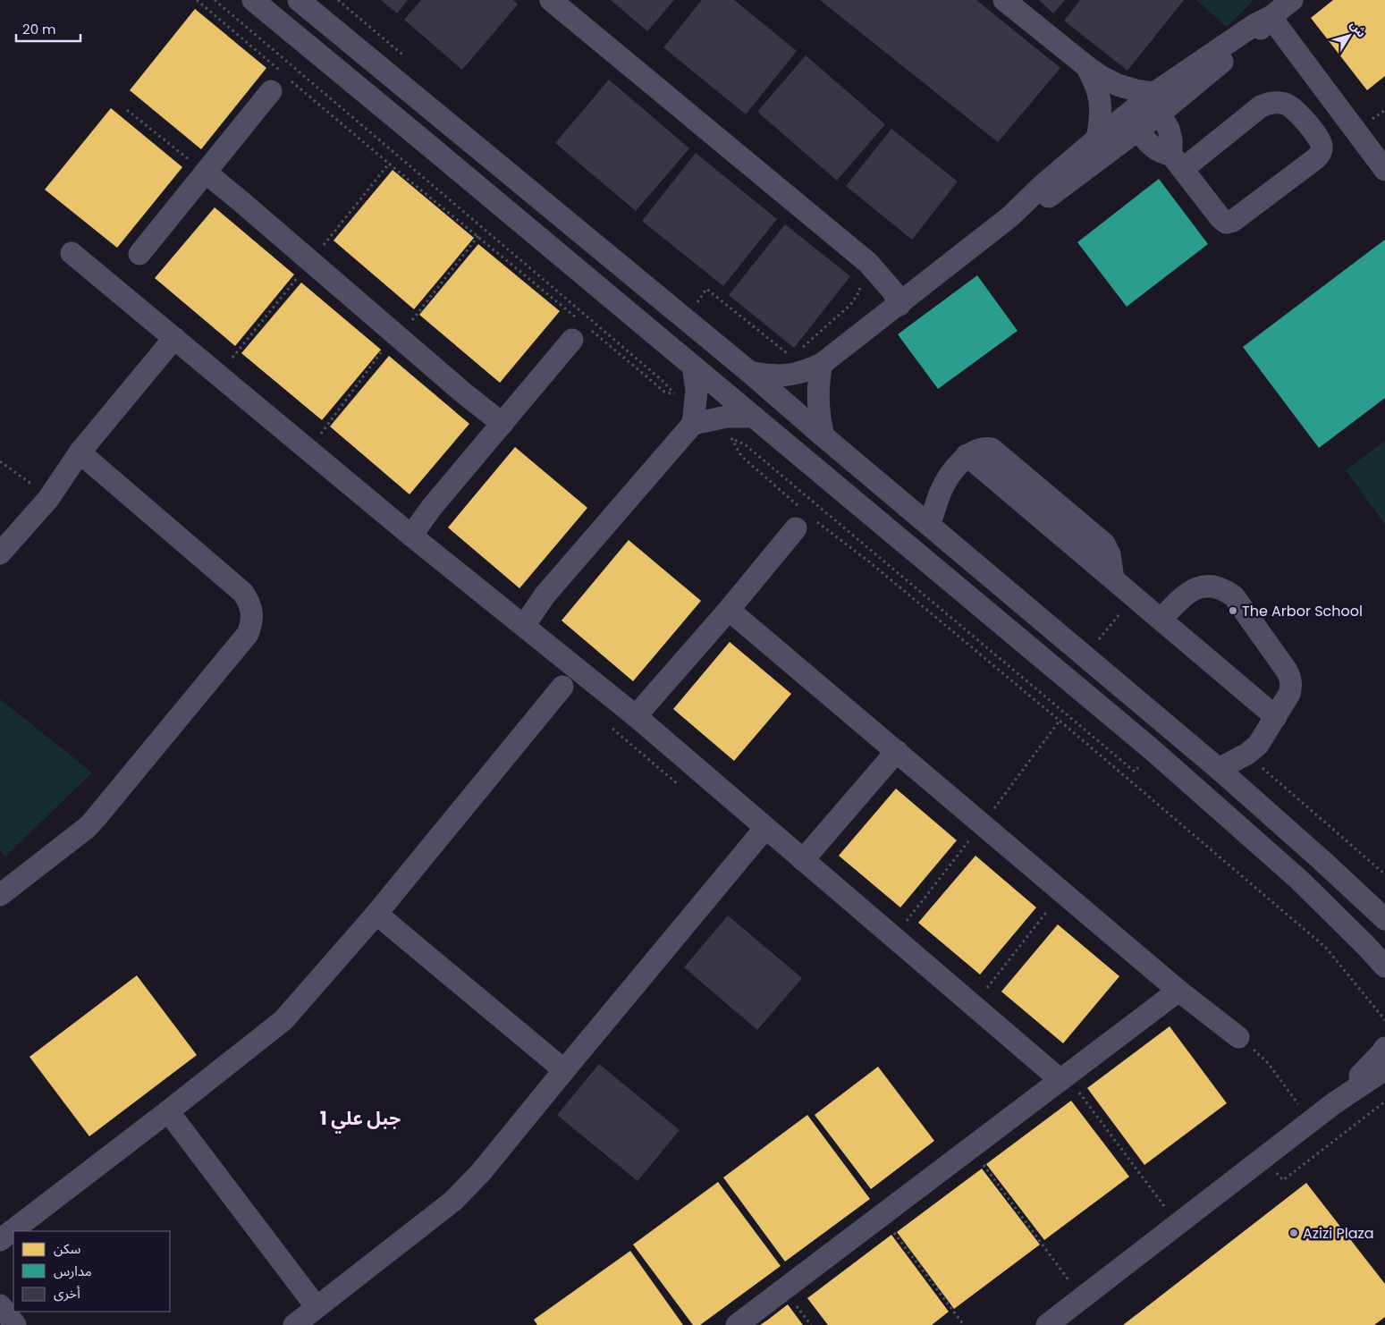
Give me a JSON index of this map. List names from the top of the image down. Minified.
{"districts":["جبل علي 1"],"places":["The Arbor School","Azizi Plaza"],"legend":["سكن","مدارس","أخرى"],"scale_bar":"20 m","north":"top right"}
